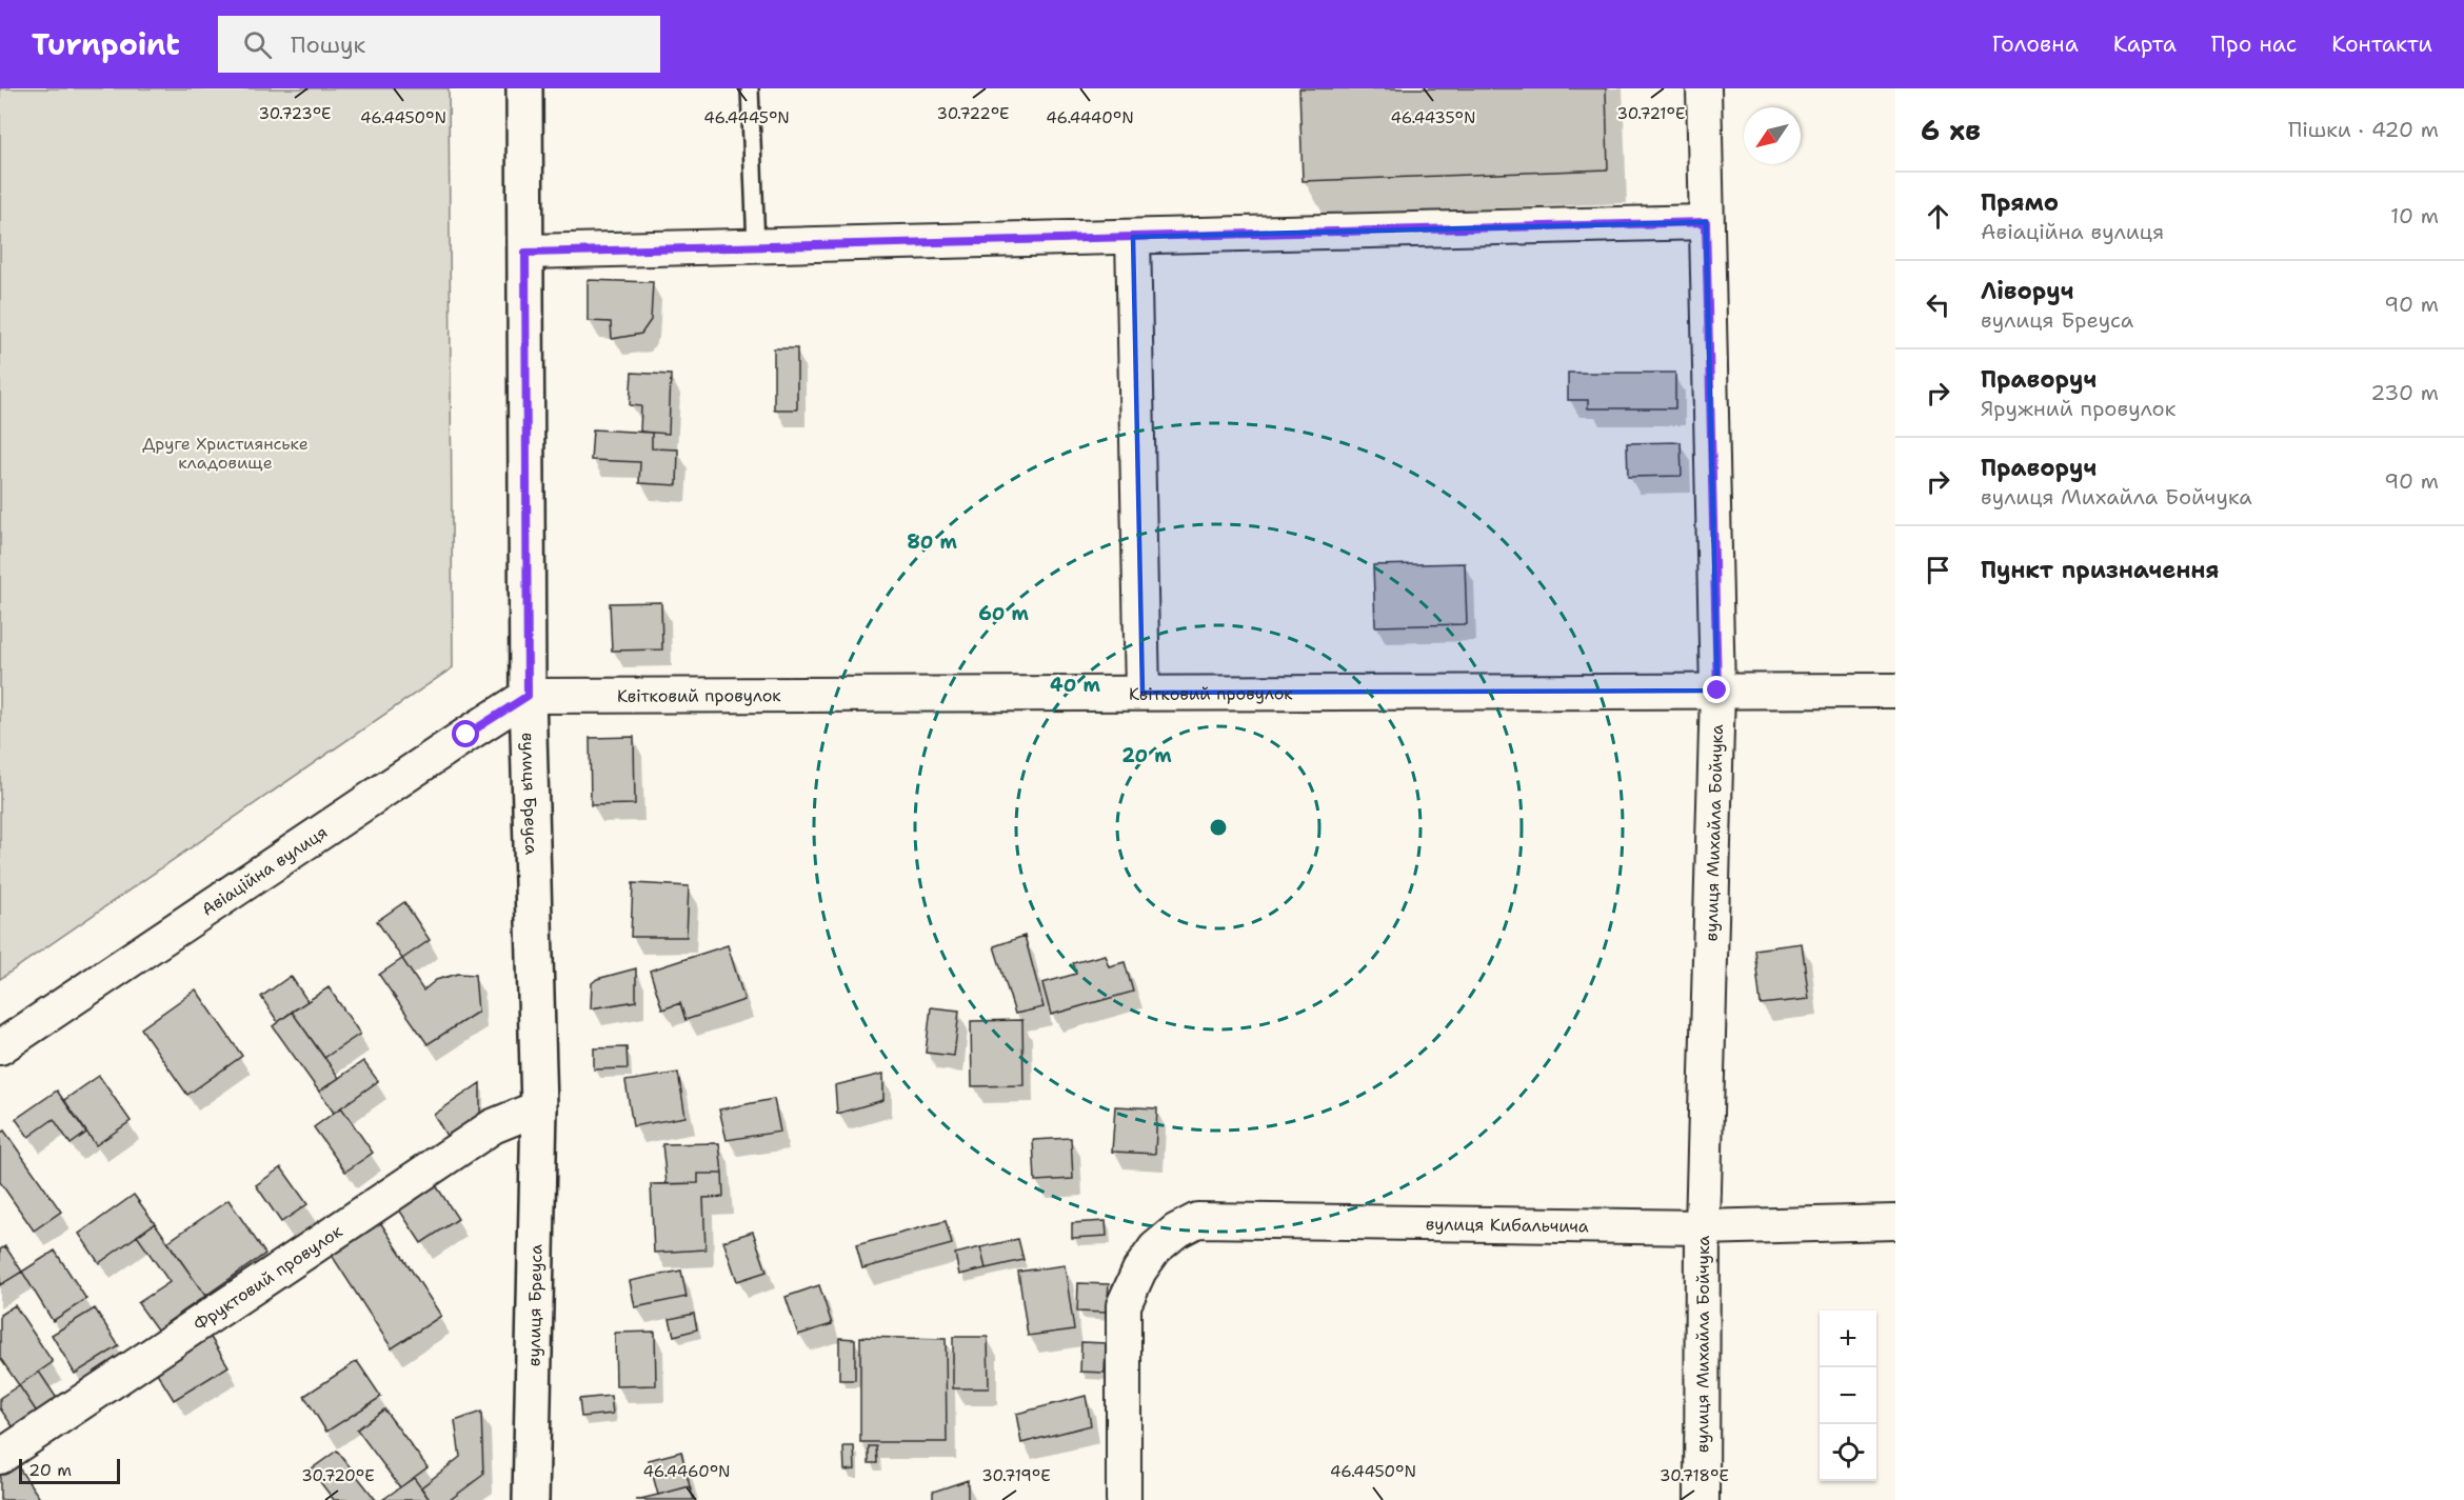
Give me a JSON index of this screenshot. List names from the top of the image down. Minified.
{"streets":{"street":["Квітковий провулок","вулиця Бреуса","вулиця Михайла Бойчука","Авіаційна вулиця","вулиця Кибальчича","Фруктовий провулок"]},"crossings":[["Квітковий провулок","вулиця Бреуса"],["Квітковий провулок","вулиця Михайла Бойчука"],["Квітковий провулок","Авіаційна вулиця"],["вулиця Бреуса","Авіаційна вулиця"],["вулиця Бреуса","Фруктовий провулок"],["вулиця Михайла Бойчука","вулиця Кибальчича"]],"parks":["Друге Християнське кладовище"],"scale_bar":"20 m","north":"bottom left","page":{"header":"Turnpoint","search":"Пошук","nav":["Головна","Карта","Про нас","Контакти"],"heading":["6 хв","Пішки · 420 m"],"list":[["Прямо","Авіаційна вулиця","10 m"],["Ліворуч","вулиця Бреуса","90 m"],["Праворуч","Яружний провулок","230 m"],["Праворуч","вулиця Михайла Бойчука","90 m"],"Пункт призначення"],"map_buttons":["+","−"],"scale":"20 m"},"coordinates":["30.721°E","30.723°E","30.722°E","46.4450°N","46.4445°N","46.4440°N","46.4435°N","46.4460°N","30.720°E","30.719°E","30.718°E"],"rings":["80 m","60 m","40 m","20 m"]}
